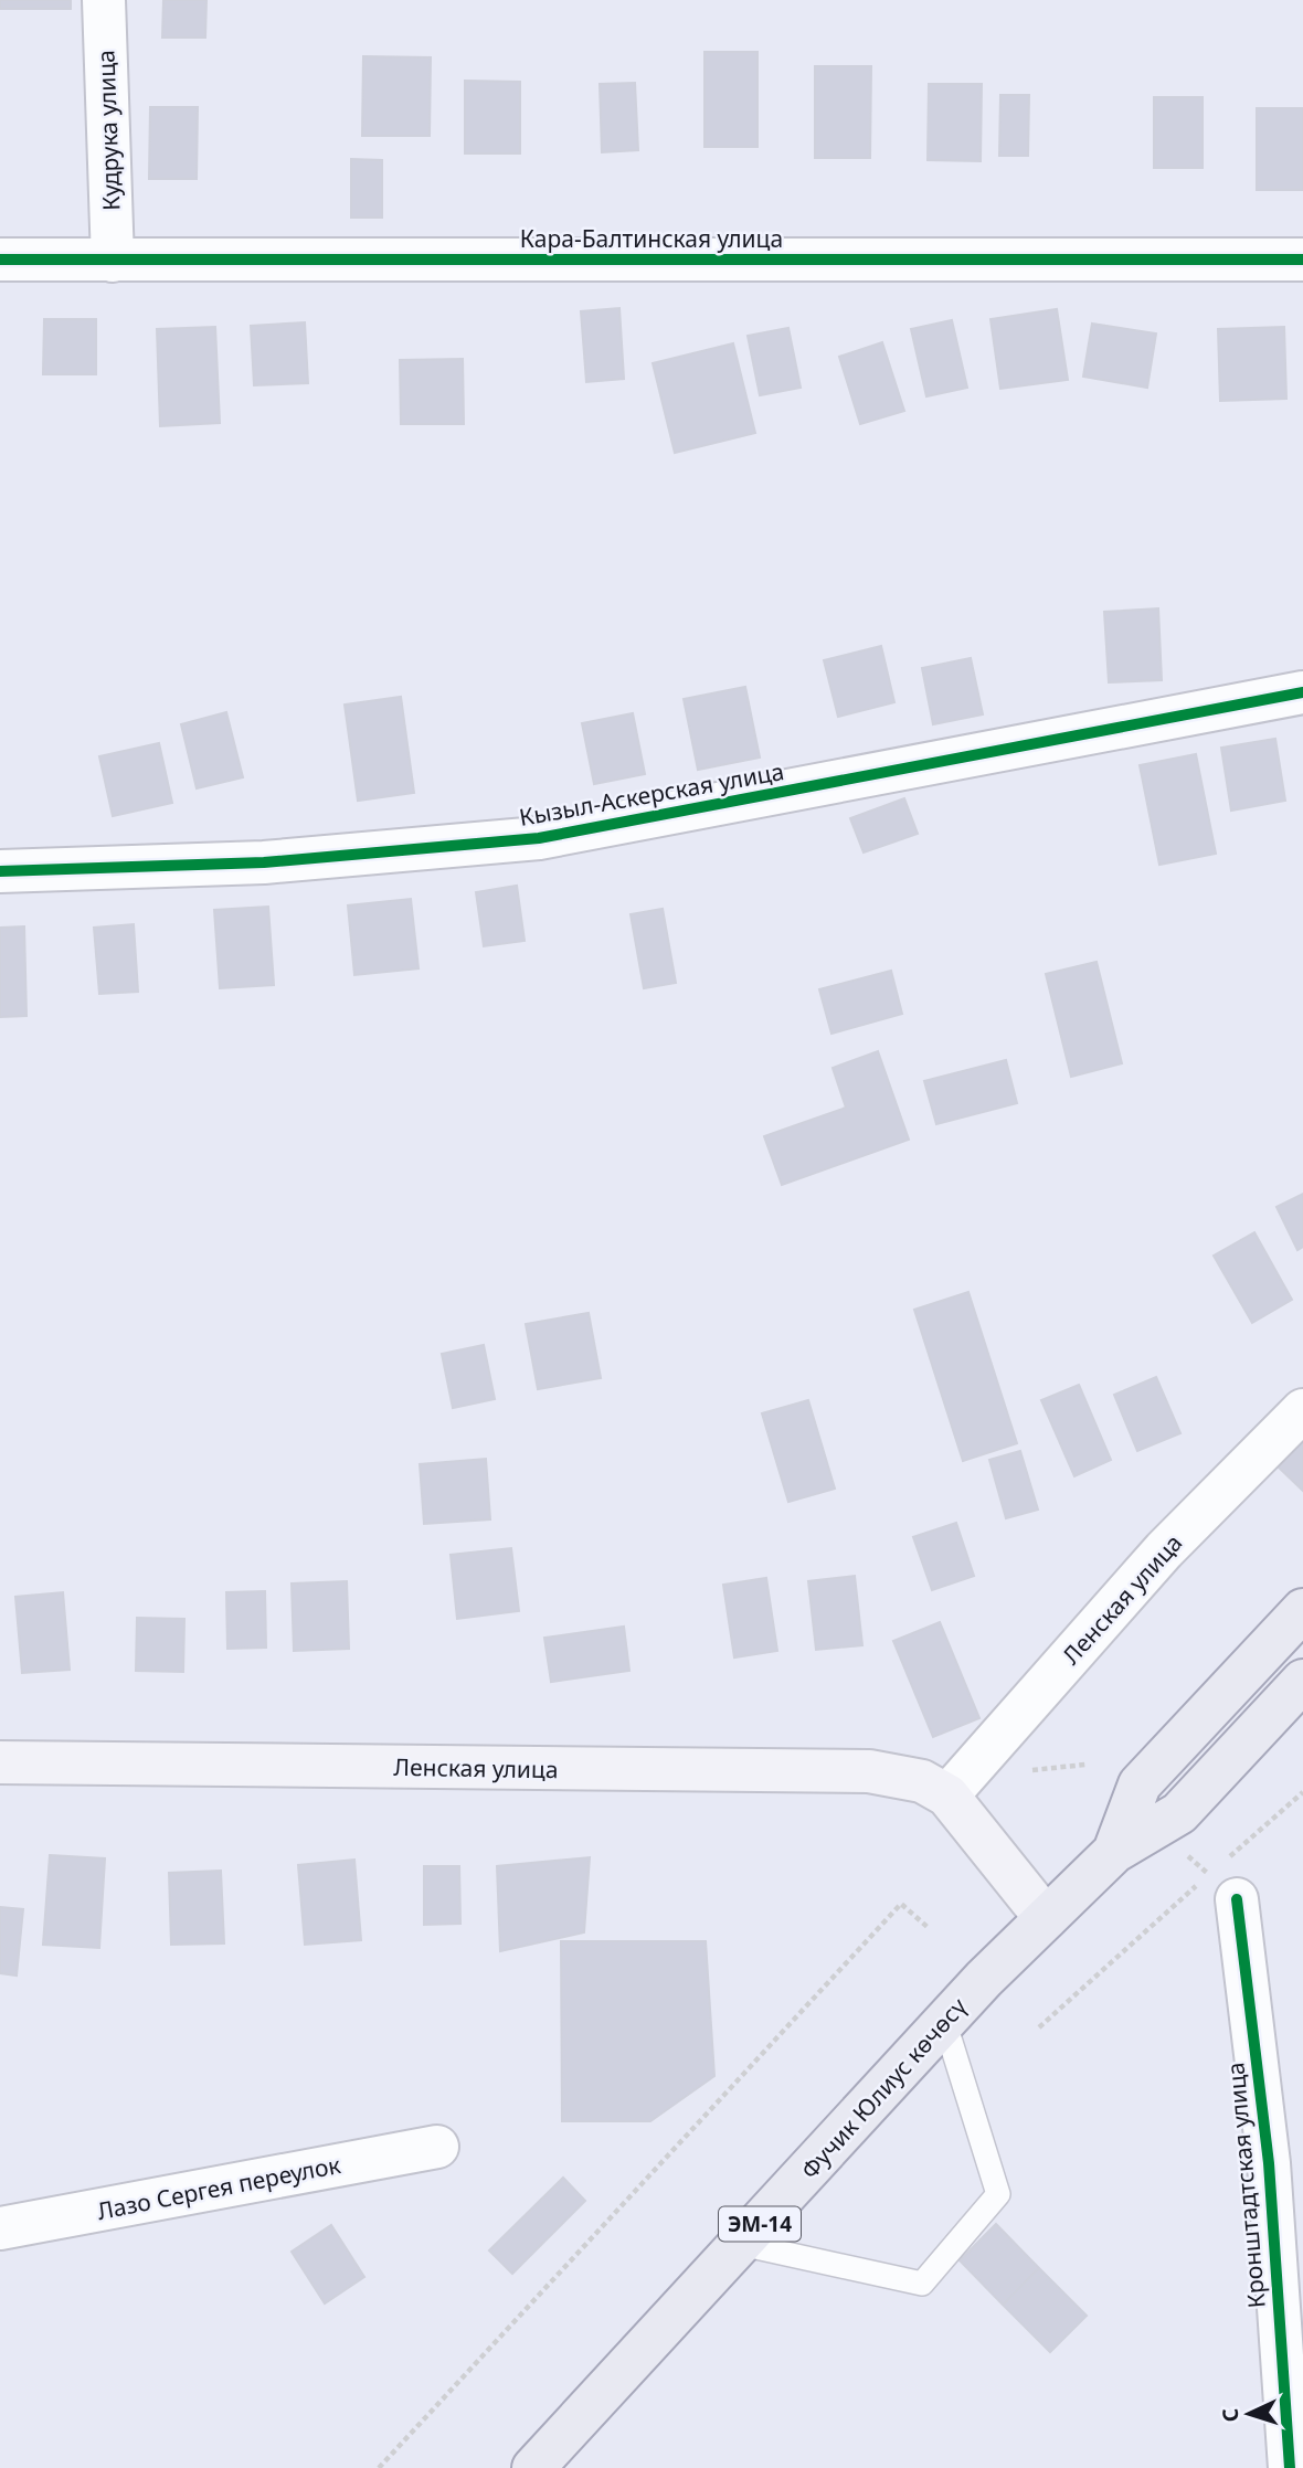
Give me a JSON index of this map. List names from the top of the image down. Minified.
{"streets":{"main road":["Ленская улица","Фучик Юлиус көчөсү","ЭМ-14"],"street":["Кудрука улица","Кара-Балтинская улица","Кызыл-Аскерская улица","Кронштадтская улица","Лазо Сергея переулок"]},"crossings":[["Кудрука улица","Кара-Балтинская улица"],["Ленская улица","Фучик Юлиус көчөсү"]],"north":"left"}
